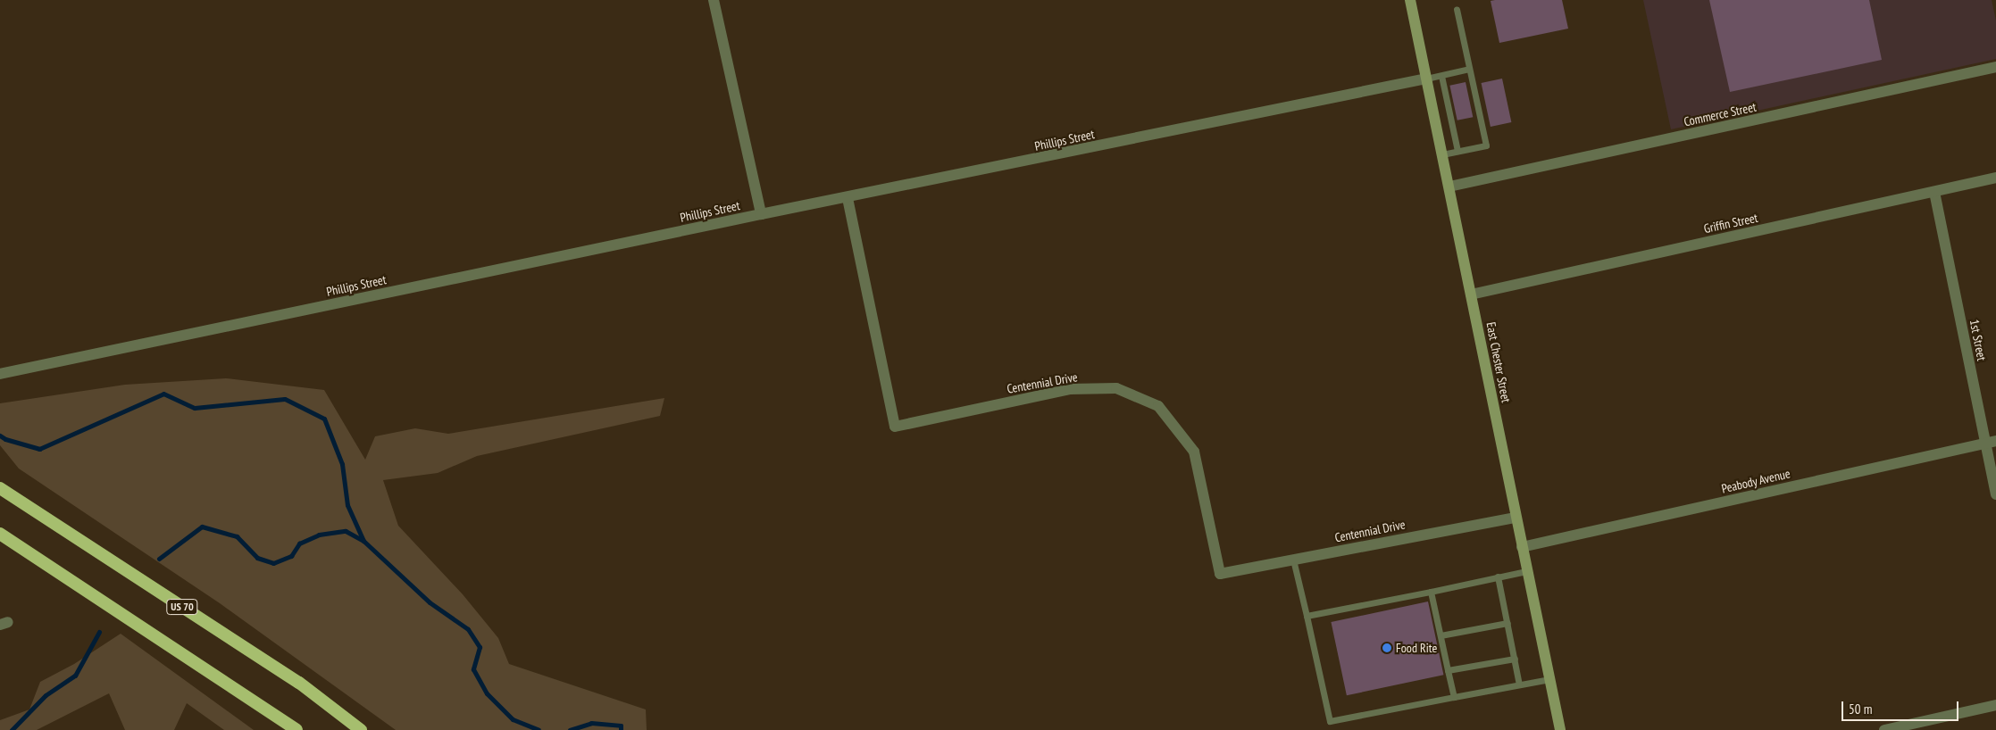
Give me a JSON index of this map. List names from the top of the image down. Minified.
{"streets":{"highway":["US 70"],"main road":["East Chester Street"],"street":["Commerce Street","Phillips Street","Griffin Street","1st Street","Centennial Drive","Peabody Avenue"]},"crossings":[["Commerce Street","East Chester Street"],["Phillips Street","East Chester Street"],["Phillips Street","Centennial Drive"],["Griffin Street","1st Street"],["Griffin Street","East Chester Street"],["1st Street","Peabody Avenue"],["East Chester Street","Centennial Drive"],["East Chester Street","Peabody Avenue"]],"places":["Food Rite"],"scale_bar":"50 m"}
